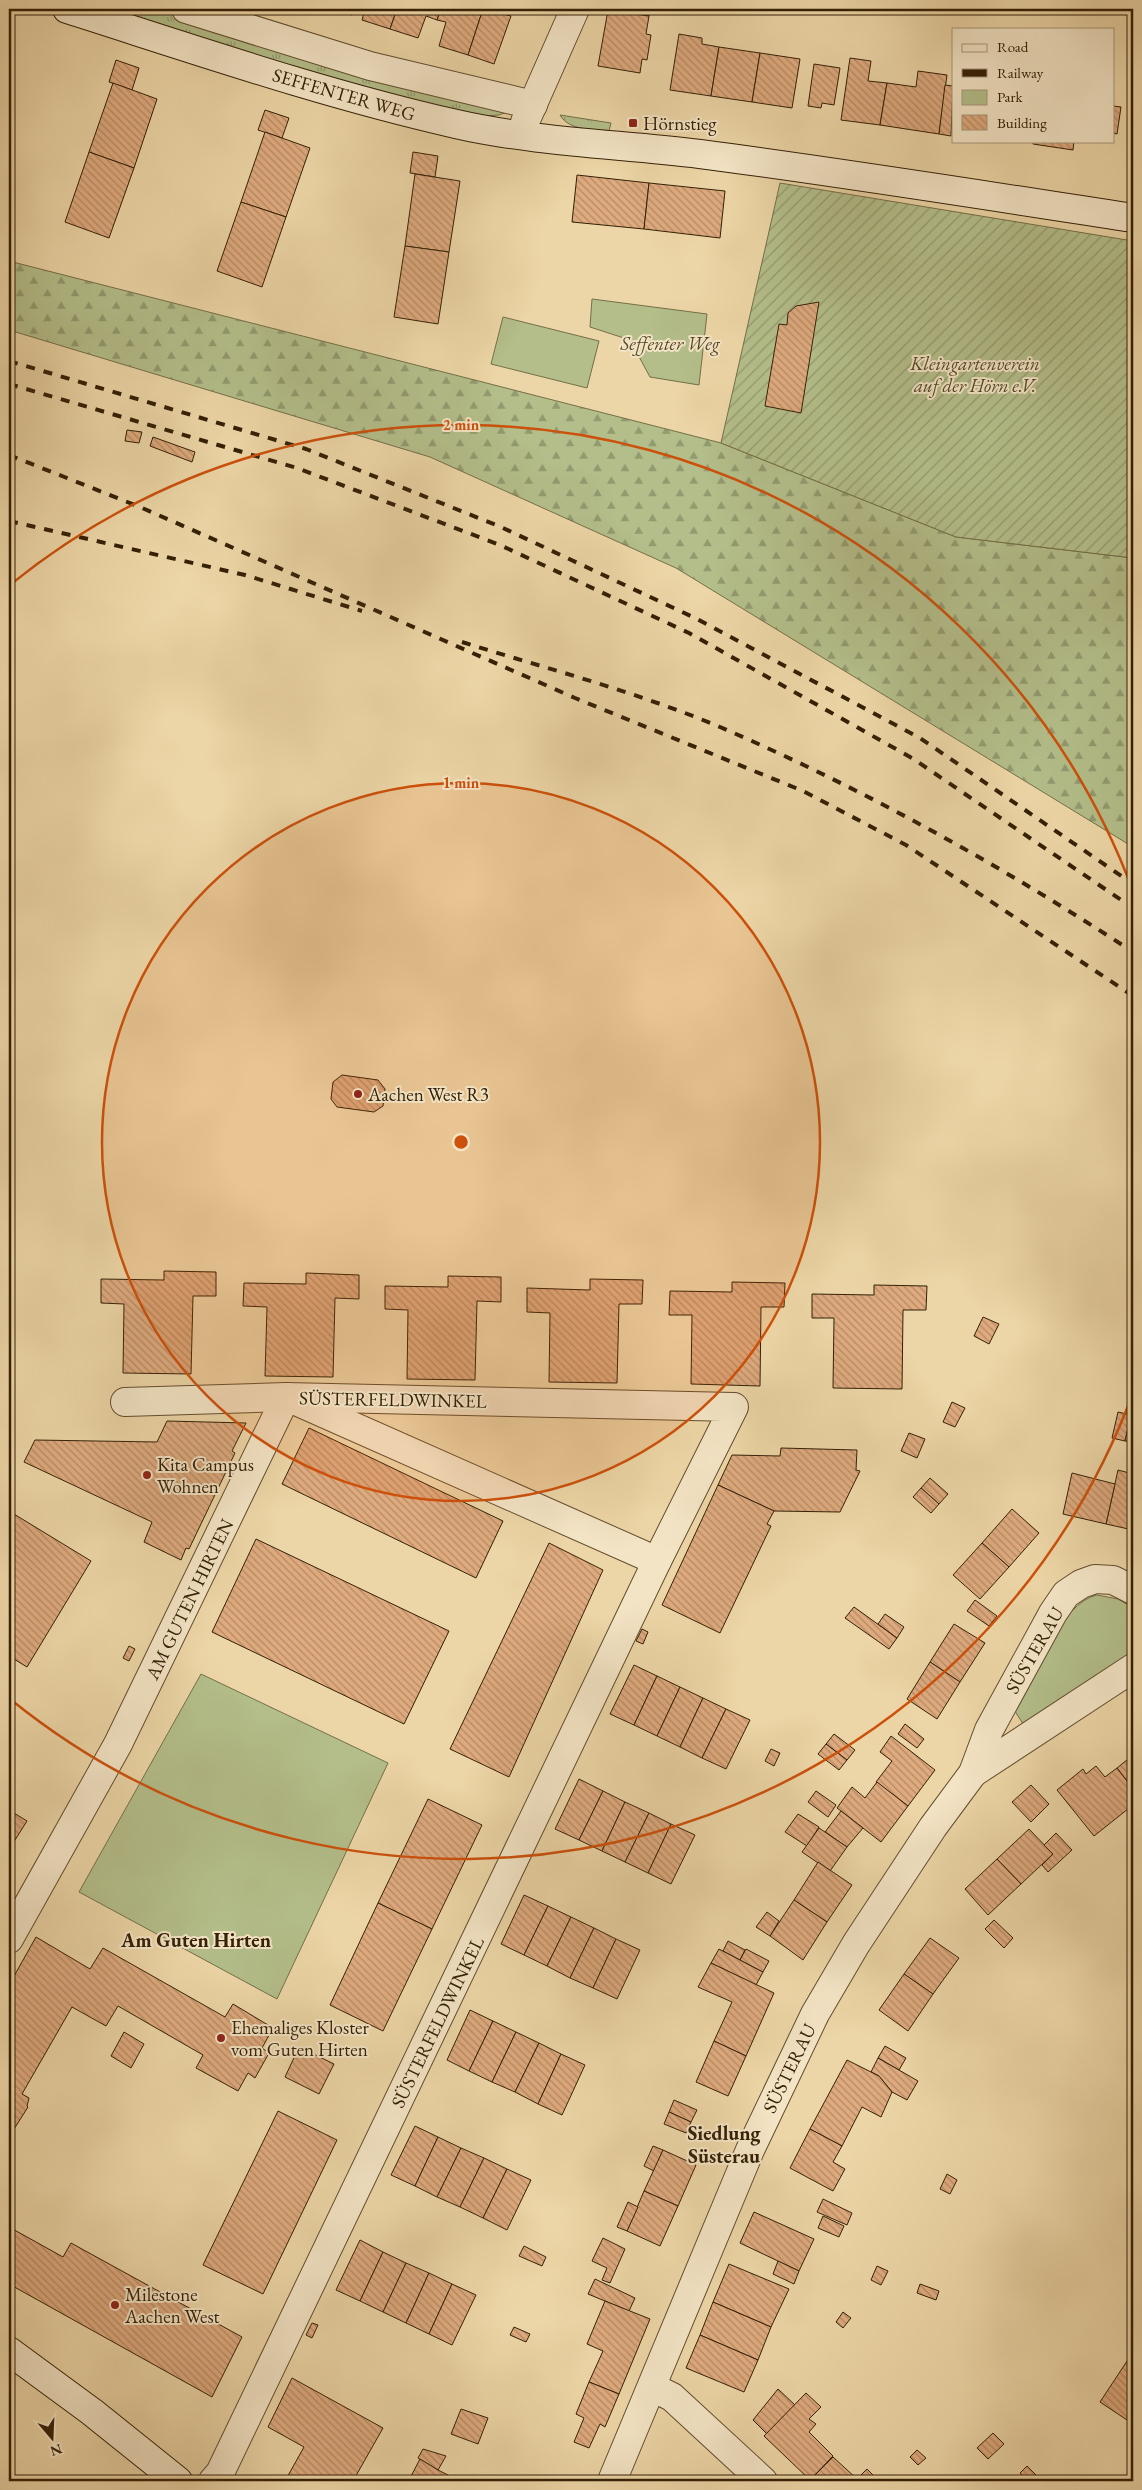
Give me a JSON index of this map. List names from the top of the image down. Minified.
{"streets":{"street":["SEFFENTER WEG","SÜSTERFELDWINKEL","AM GUTEN HIRTEN","SÜSTERAU"]},"crossings":[["SÜSTERFELDWINKEL","AM GUTEN HIRTEN"]],"districts":["Am Guten Hirten","Siedlung Süsterau"],"parks":["Seffenter Weg","Kleingartenverein auf der Hörn e.V."],"places":{"transit":["Hörnstieg"],"other":["Aachen West R3","Kita Campus Wohnen","Ehemaliges Kloster vom Guten Hirten","Milestone Aachen West"]},"legend":["Road","Railway","Park","Building"],"north":"bottom","rings":["2 min","1 min"]}
